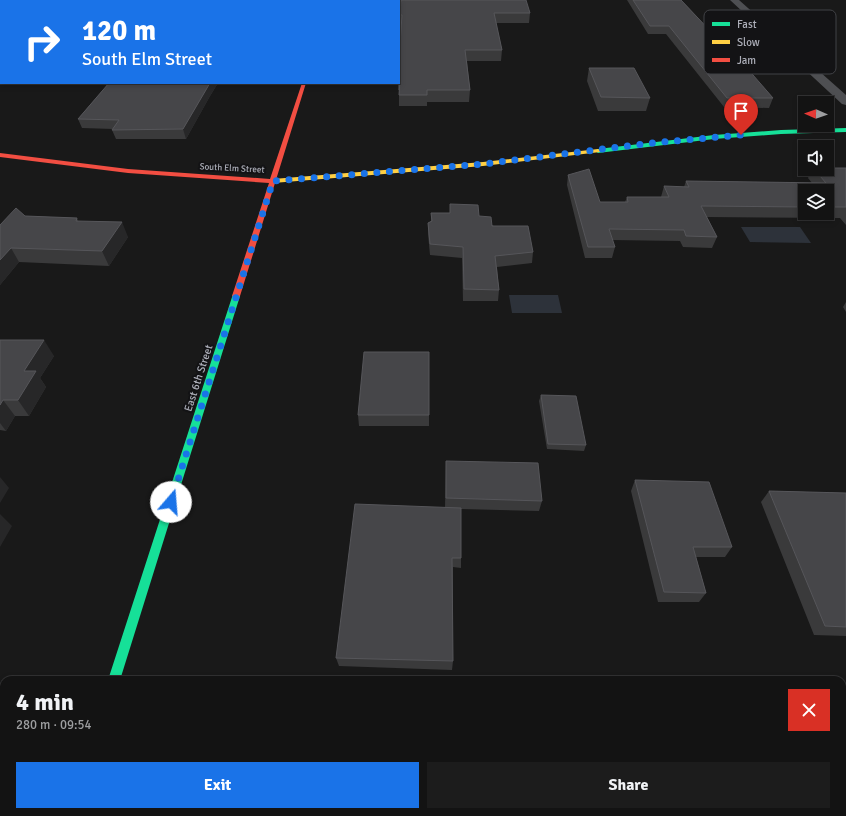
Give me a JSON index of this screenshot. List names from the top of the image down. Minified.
{"streets":{"street":["South Elm Street","East 6th Street"]},"crossings":[["South Elm Street","East 6th Street"]],"legend":["Fast","Slow","Jam"],"north":"left","page":{"turn":["120 m","South Elm Street"],"heading":["4 min","280 m · 09:54"],"buttons":["Exit","Share"]}}
